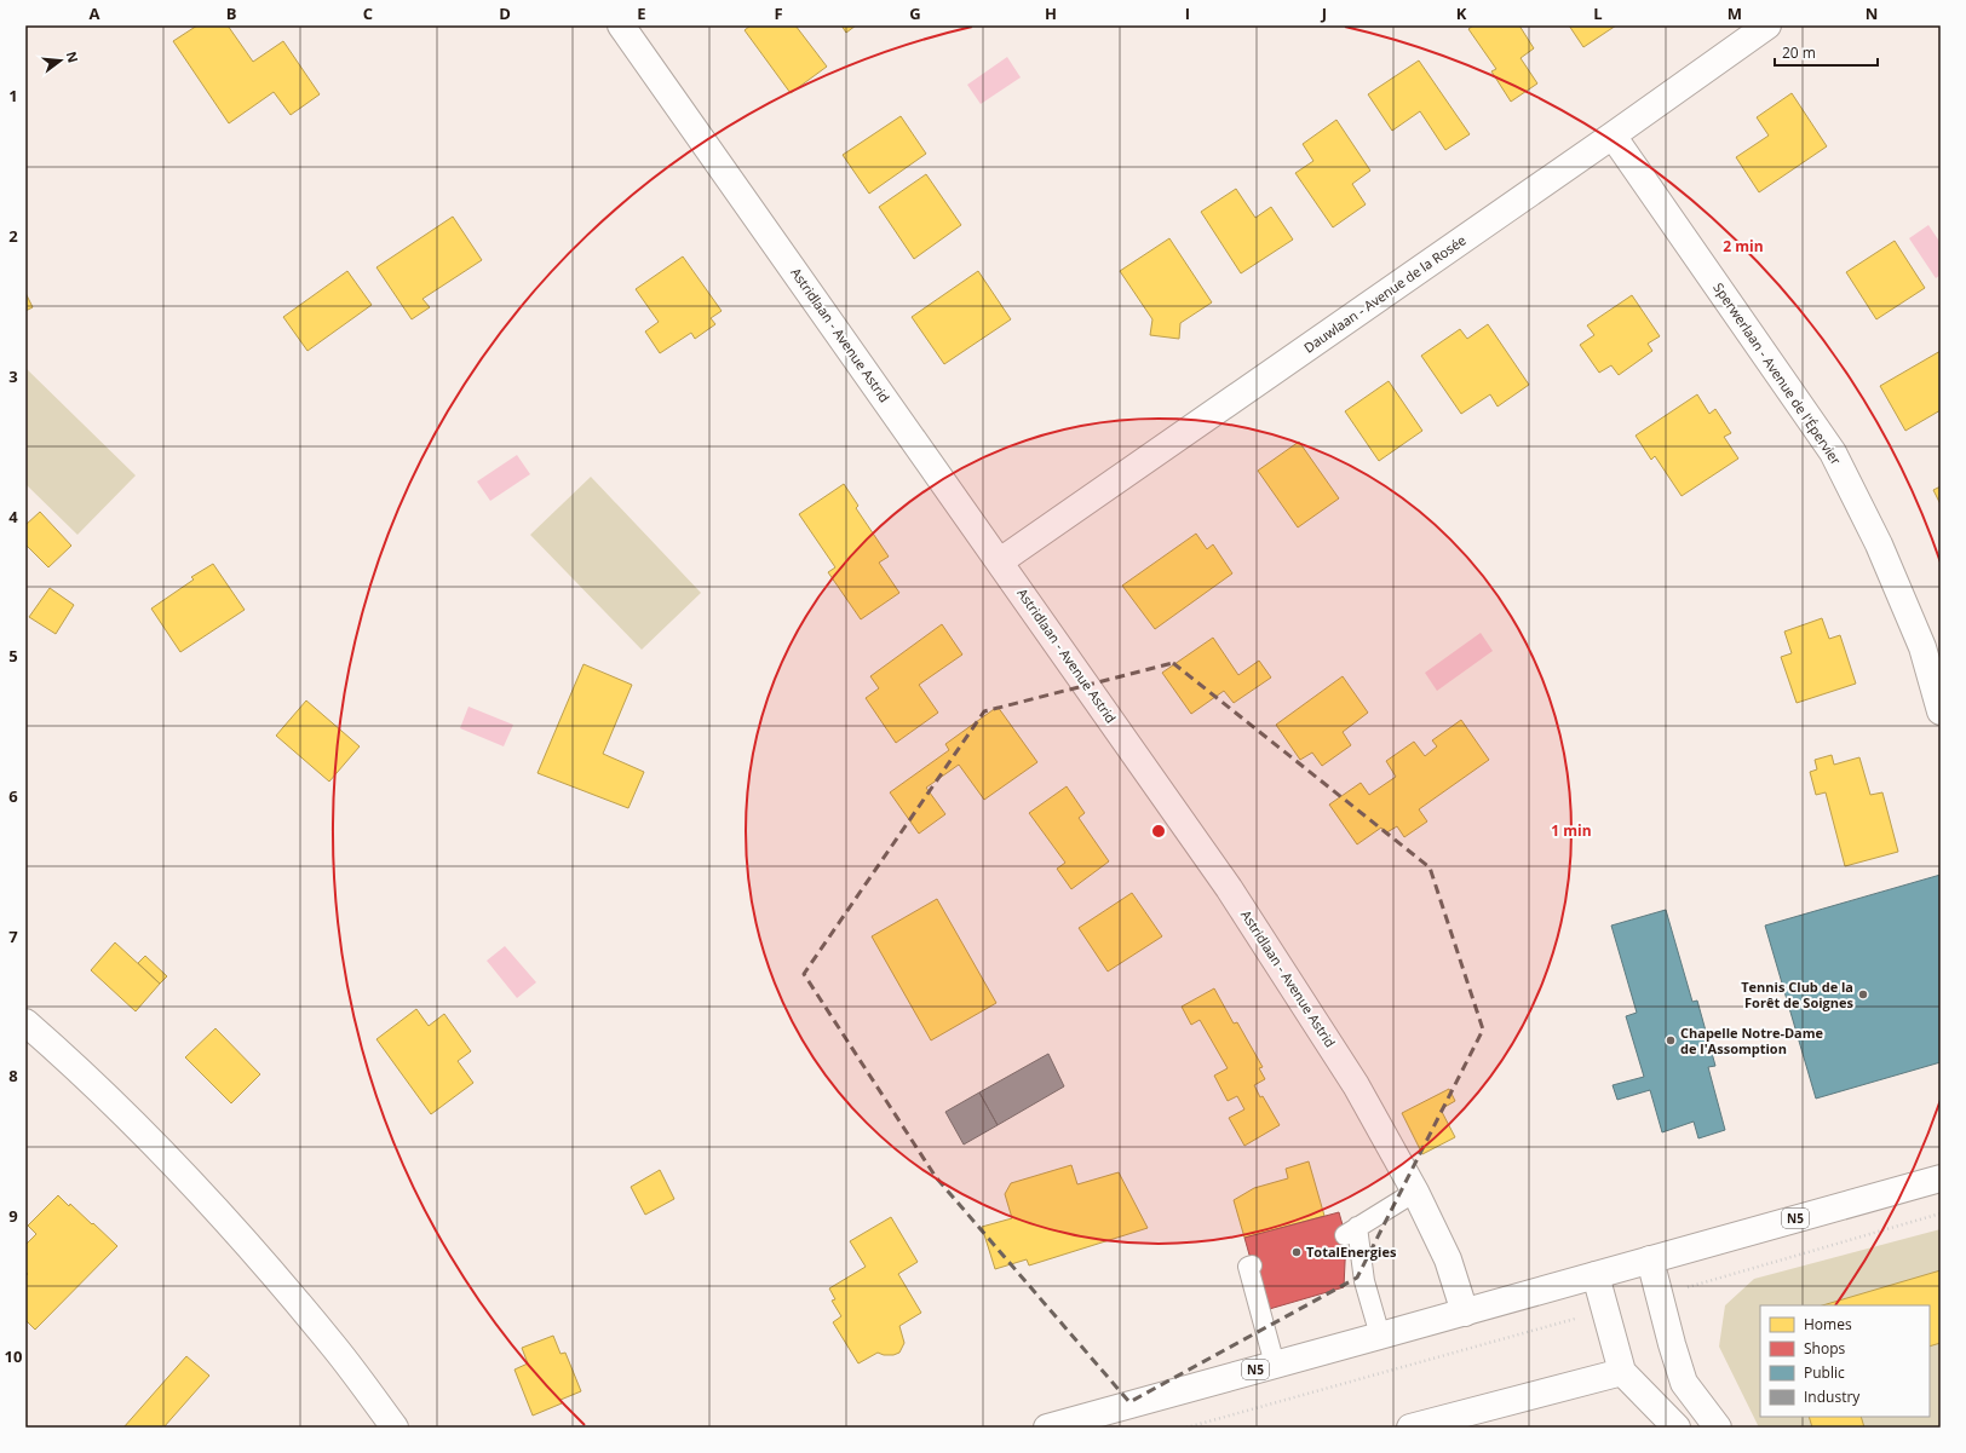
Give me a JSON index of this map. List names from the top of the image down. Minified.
{"streets":{"street":["Dauwlaan - Avenue de la Rosée","Astridlaan - Avenue Astrid","Sperwerlaan - Avenue de l'Épervier","N5"]},"crossings":[["Dauwlaan - Avenue de la Rosée","Astridlaan - Avenue Astrid"],["Dauwlaan - Avenue de la Rosée","Sperwerlaan - Avenue de l'Épervier"],["Astridlaan - Avenue Astrid","N5"]],"places":["Tennis Club de la Forêt de Soignes","Chapelle Notre-Dame de l'Assomption","TotalEnergies"],"legend":["Homes","Shops","Public","Industry"],"scale_bar":"20 m","north":"right","grid":{"columns":["A","B","C","D","E","F","G","H","I","J","K","L","M","N"],"rows":["1","2","3","4","5","6","7","8","9","10"]},"rings":["2 min","1 min"]}
